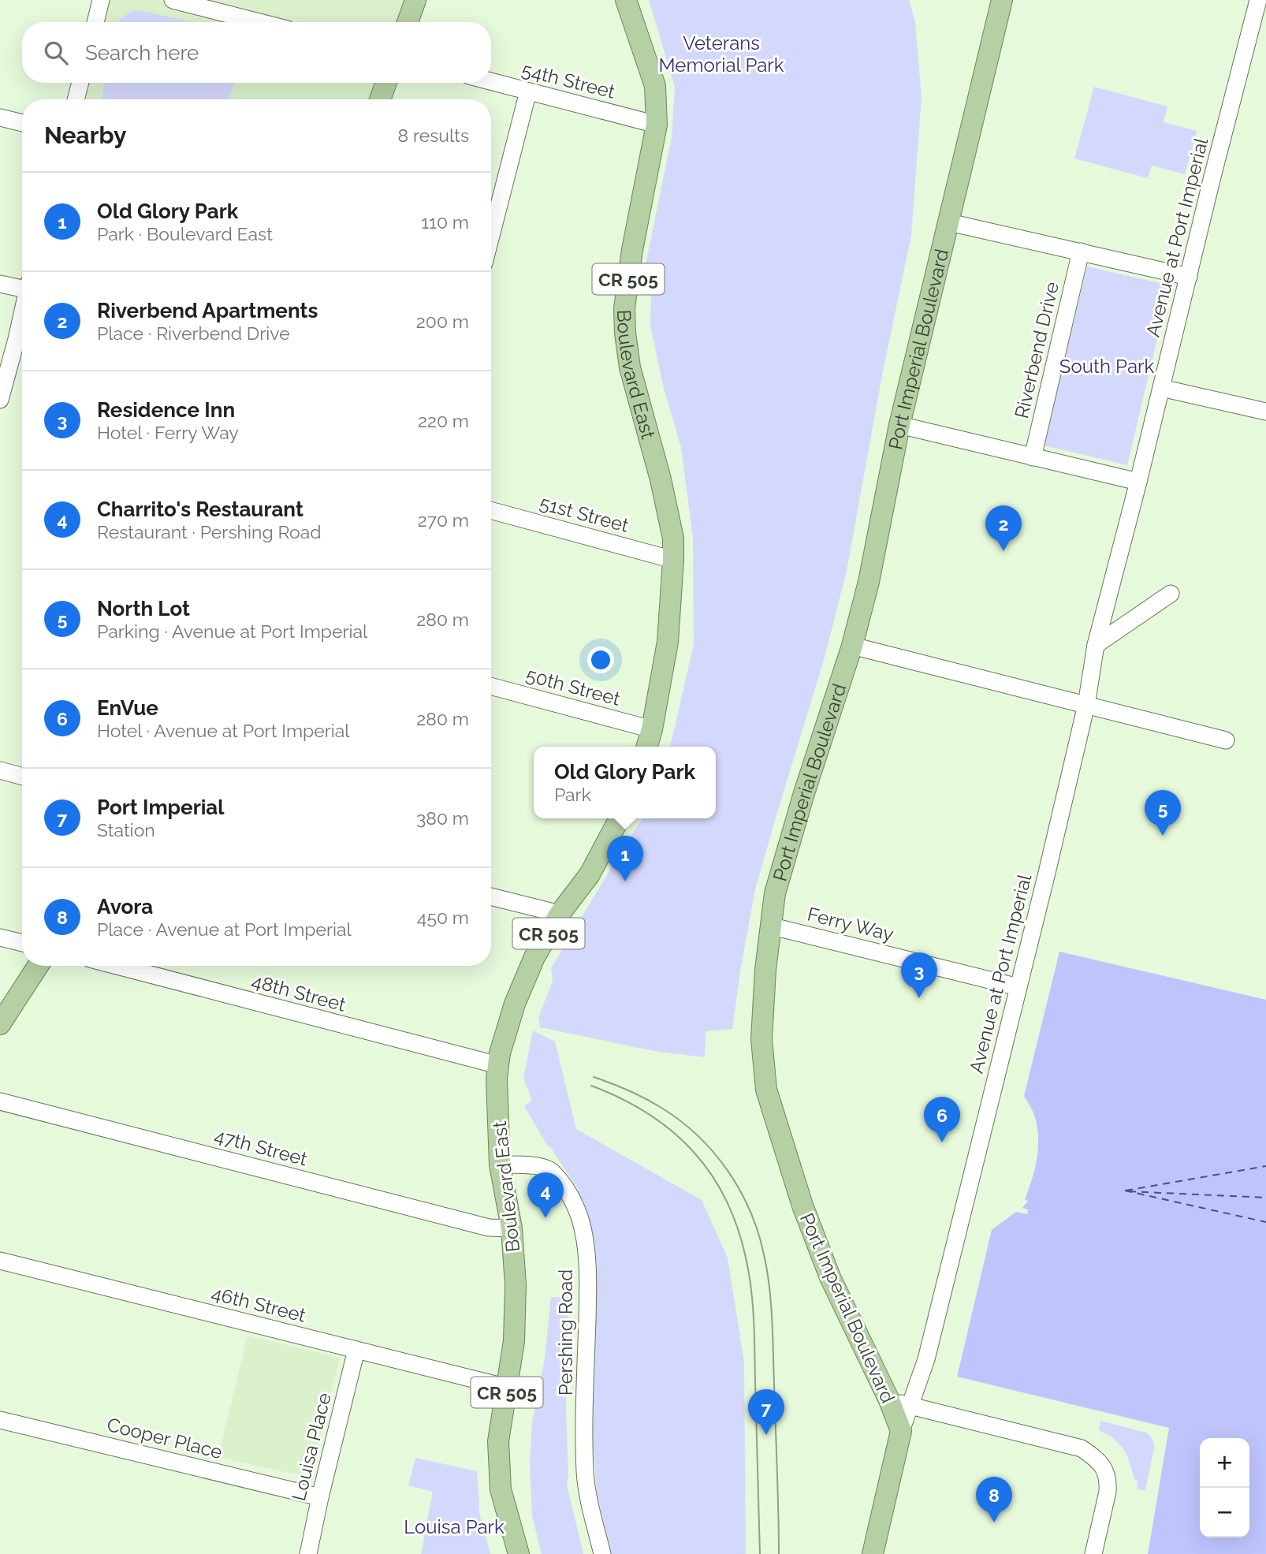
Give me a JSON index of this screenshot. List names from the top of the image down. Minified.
{"streets":{"main road":["CR 505","Port Imperial Boulevard","Boulevard East"],"street":["54th Street","Avenue at Port Imperial","Riverbend Drive","51st Street","50th Street","Ferry Way","48th Street","47th Street","46th Street","Pershing Road","Cooper Place","Louisa Place"]},"crossings":[["54th Street","Boulevard East"],["Avenue at Port Imperial","Port Imperial Boulevard"],["Avenue at Port Imperial","Ferry Way"],["Port Imperial Boulevard","Ferry Way"],["Boulevard East","51st Street"],["Boulevard East","50th Street"],["Boulevard East","48th Street"],["Boulevard East","47th Street"],["Boulevard East","46th Street"],["Boulevard East","Pershing Road"],["46th Street","Louisa Place"],["Cooper Place","Louisa Place"]],"parks":["Veterans Memorial Park","South Park","Louisa Park"],"page":{"search":"Search here","heading":["Nearby","8 results"],"list":[{"mark":"1","name":"Old Glory Park","note":"Park · Boulevard East","value":"110 m"},{"mark":"2","name":"Riverbend Apartments","note":"Place · Riverbend Drive","value":"200 m"},{"mark":"3","name":"Residence Inn","note":"Hotel · Ferry Way","value":"220 m"},{"mark":"4","name":"Charrito's Restaurant","note":"Restaurant · Pershing Road","value":"270 m"},{"mark":"5","name":"North Lot","note":"Parking · Avenue at Port Imperial","value":"280 m"},{"mark":"6","name":"EnVue","note":"Hotel · Avenue at Port Imperial","value":"280 m"},{"mark":"7","name":"Port Imperial","note":"Station","value":"380 m"},{"mark":"8","name":"Avora","note":"Place · Avenue at Port Imperial","value":"450 m"}],"pins":["2","5","1","3","6","4","7","8"],"popup":["Old Glory Park","Park"],"map_buttons":["+","−"]}}
